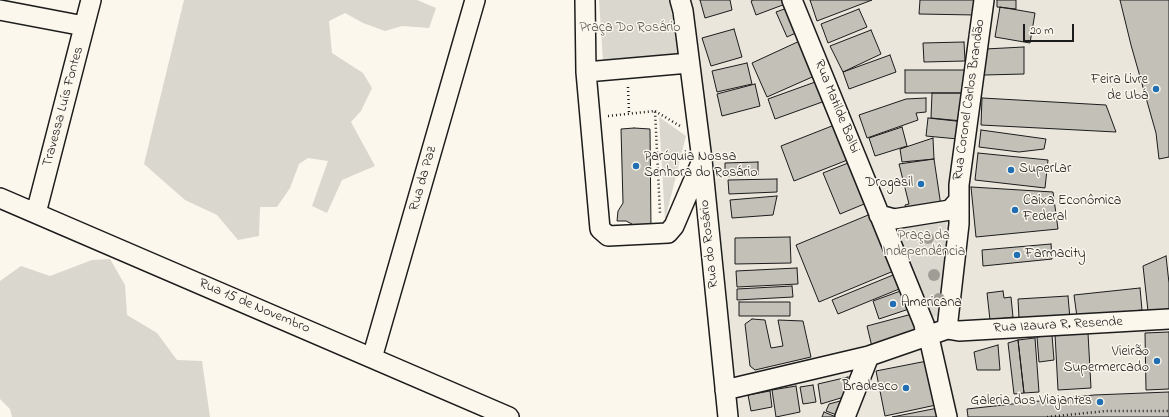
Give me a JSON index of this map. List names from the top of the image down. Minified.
{"streets":{"street":["Rua Coronel Carlos Brandão","Travessa Luís Fontes","Rua Matilde Balbi","Rua da Paz","Rua do Rosário","Rua 15 de Novembro","Rua Izaura R. Resende"]},"crossings":[["Rua Coronel Carlos Brandão","Rua Izaura R. Resende"],["Travessa Luís Fontes","Rua 15 de Novembro"],["Rua da Paz","Rua 15 de Novembro"]],"parks":["Praça Do Rosário","Praça da Independência"],"places":["Feira Livre de Ubá","Paróquia Nossa Senhora do Rosário","SuperLar","Drogasil","Caixa Econômica Federal","Farmacity","Americana","Vieirão Supermercado","Bradesco","Galeria dos Viajantes"],"scale_bar":"20 m"}
